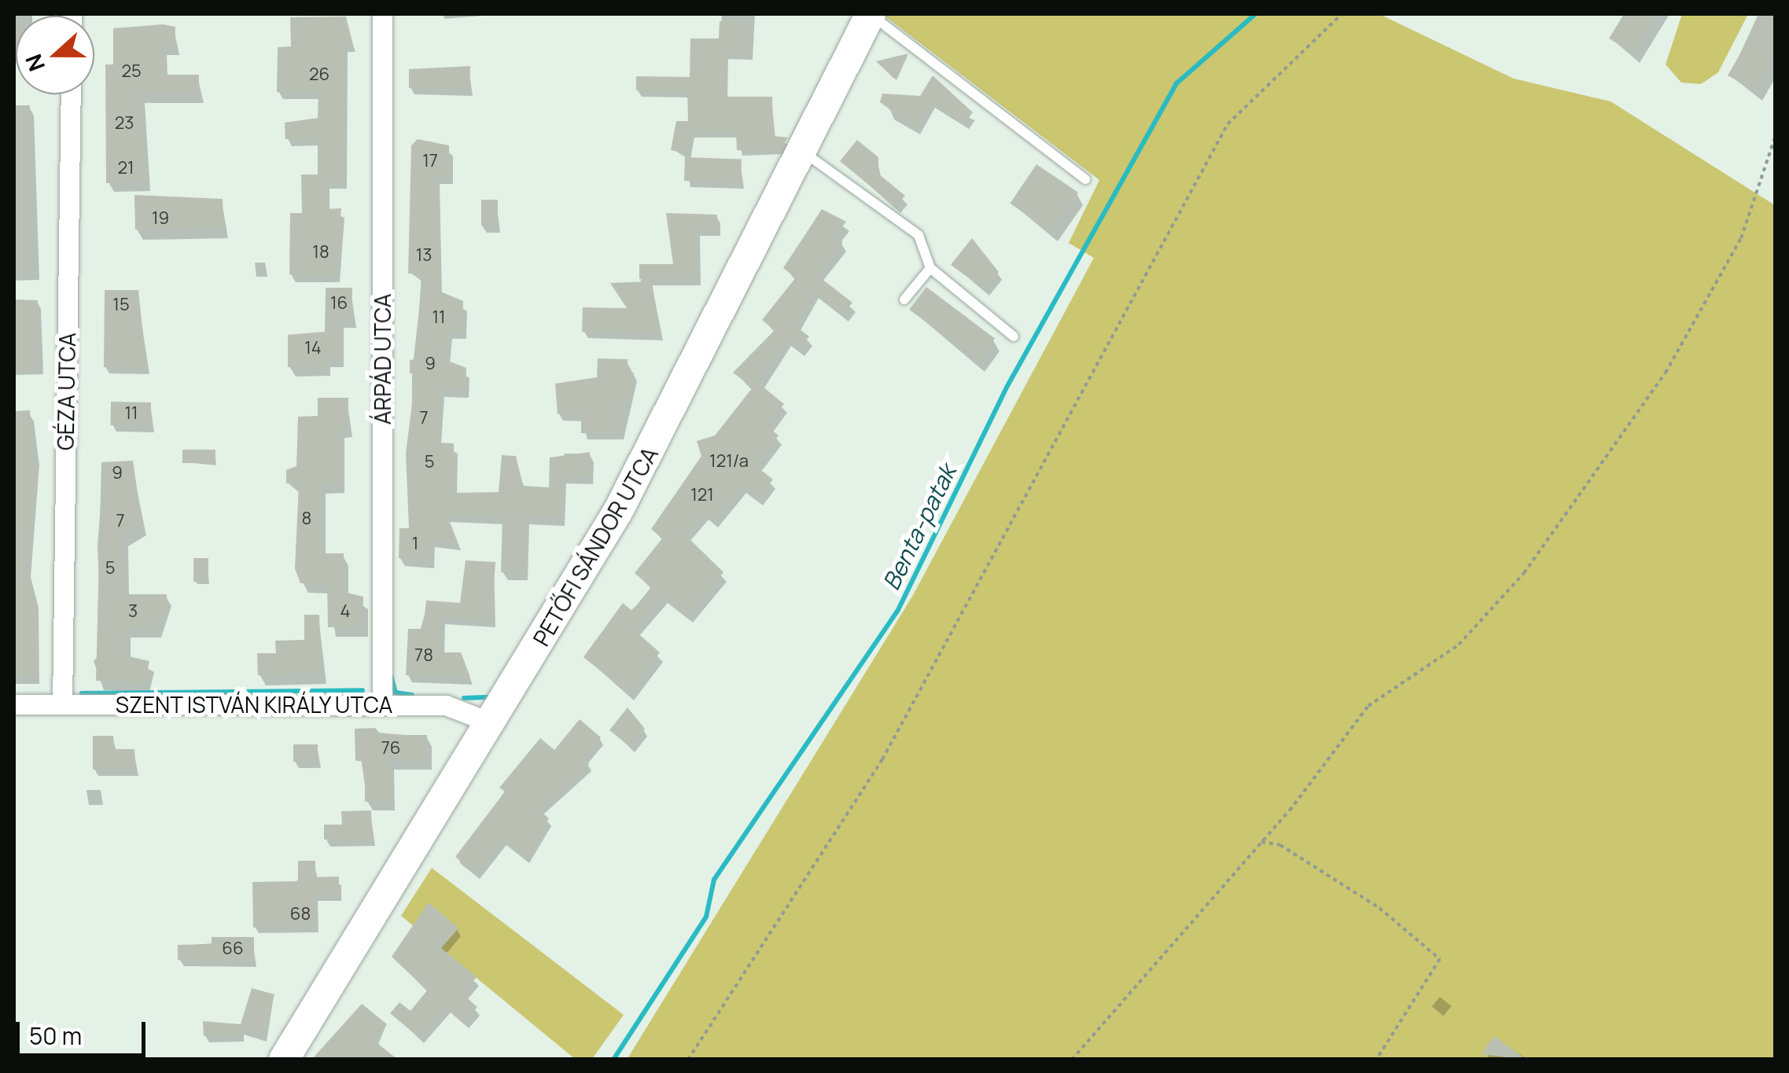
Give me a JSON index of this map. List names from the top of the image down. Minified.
{"streets":{"main road":["PETŐFI SÁNDOR UTCA"],"street":["ÁRPÁD UTCA","GÉZA UTCA","SZENT ISTVÁN KIRÁLY UTCA"]},"crossings":[["ÁRPÁD UTCA","SZENT ISTVÁN KIRÁLY UTCA"],["GÉZA UTCA","SZENT ISTVÁN KIRÁLY UTCA"],["PETŐFI SÁNDOR UTCA","SZENT ISTVÁN KIRÁLY UTCA"]],"water":["Benta-patak"],"house_numbers":["25","26","23","17","21","19","18","13","16","15","11","14","9","11","7","121/a","5","9","121","8","7","1","5","3","4","78","76","68","66"],"scale_bar":"50 m","north":"left"}
